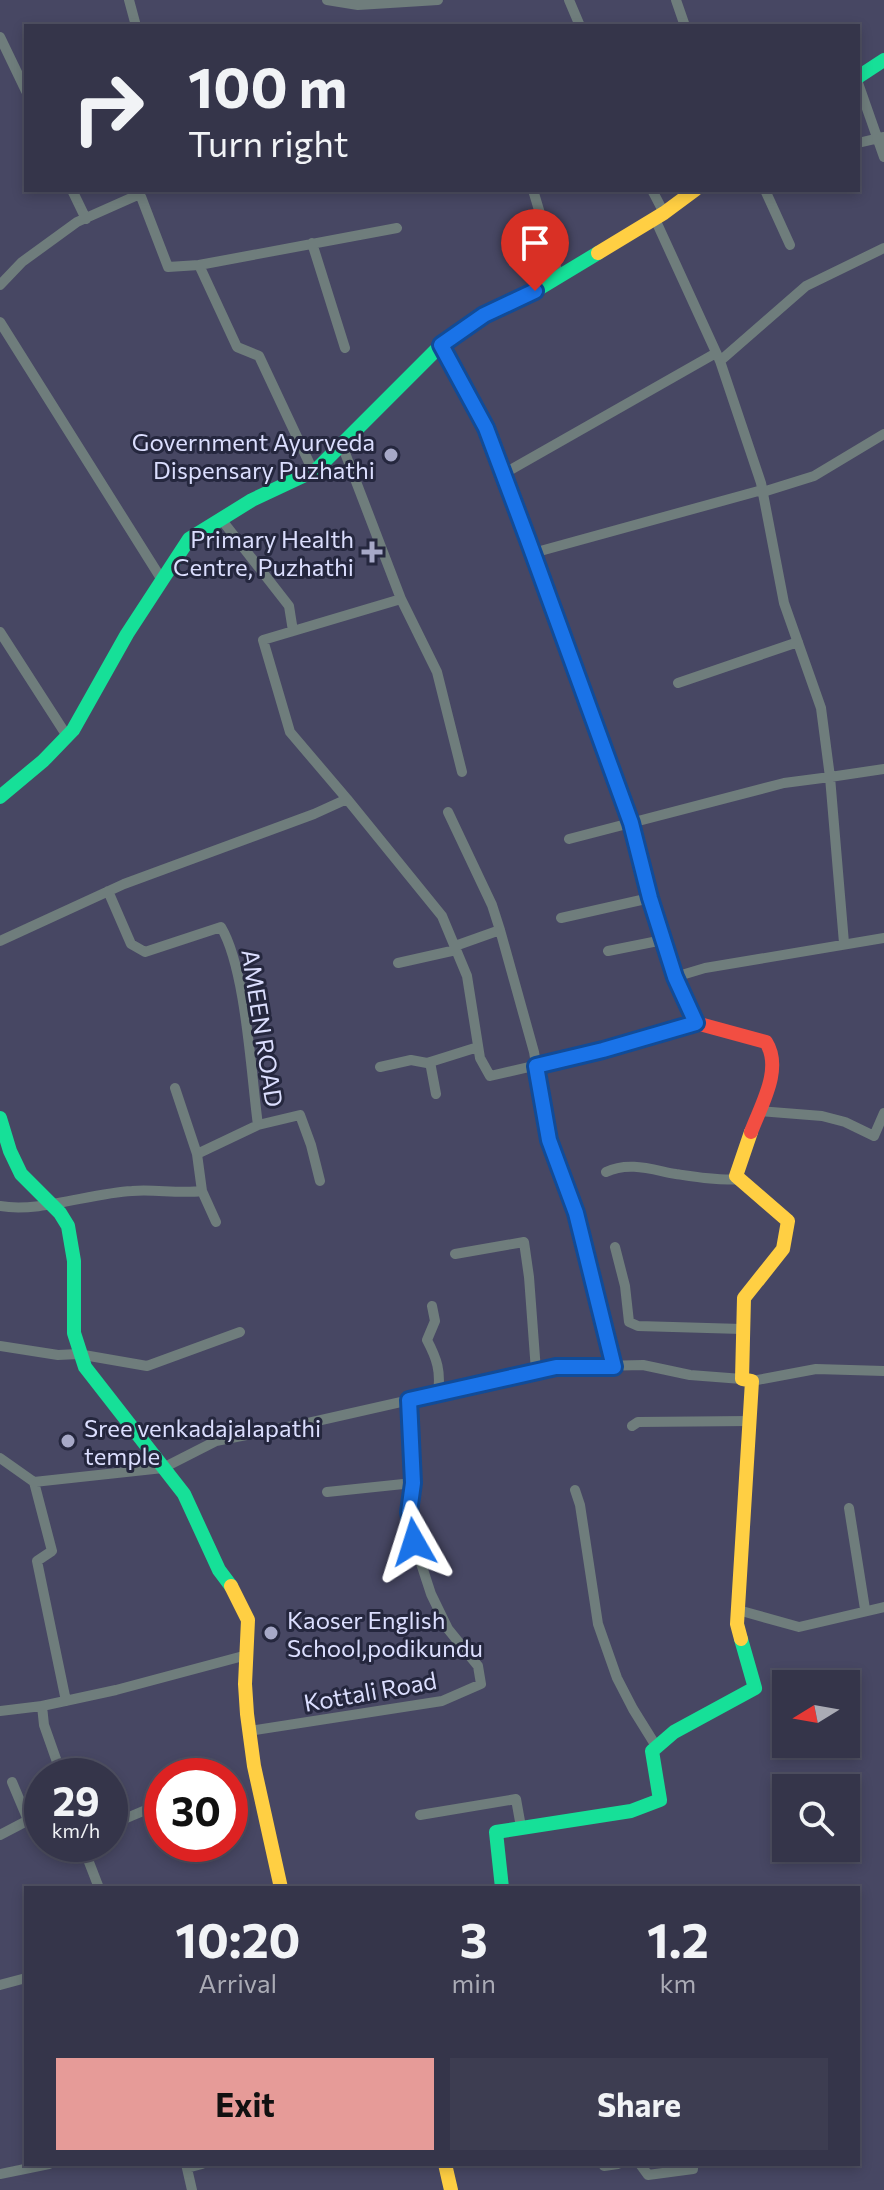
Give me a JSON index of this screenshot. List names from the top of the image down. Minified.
{"streets":{"street":["AMEEN ROAD","Kottali Road"]},"places":{"other":["Government Ayurveda Dispensary Puzhathi","Sree venkadajalapathi temple","Kaoser English School,podikundu"],"health":["Primary Health Centre, Puzhathi"]},"north":"left","page":{"turn":["100 m","Turn right"],"speed":"29 km/h","limit":"30","eta":["10:20","Arrival","3","min","1.2","km"],"buttons":["Exit","Share"]}}
